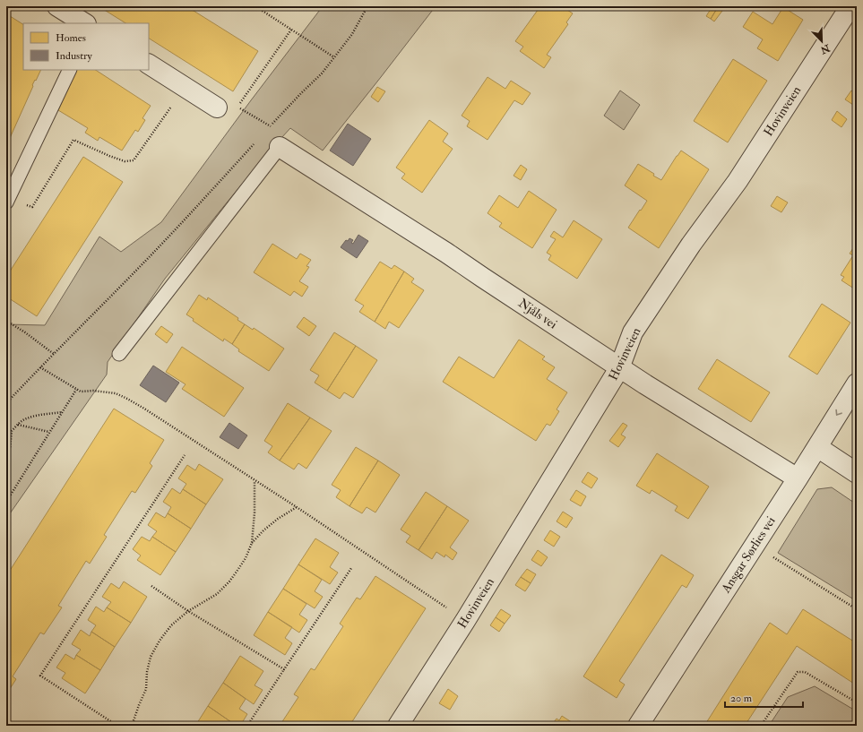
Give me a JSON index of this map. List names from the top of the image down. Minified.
{"streets":{"street":["Hovinveien","Njåls vei","Ansgar Sørlies vei"]},"crossings":[["Hovinveien","Njåls vei"],["Njåls vei","Ansgar Sørlies vei"]],"legend":["Homes","Industry"],"scale_bar":"20 m","north":"bottom right"}
